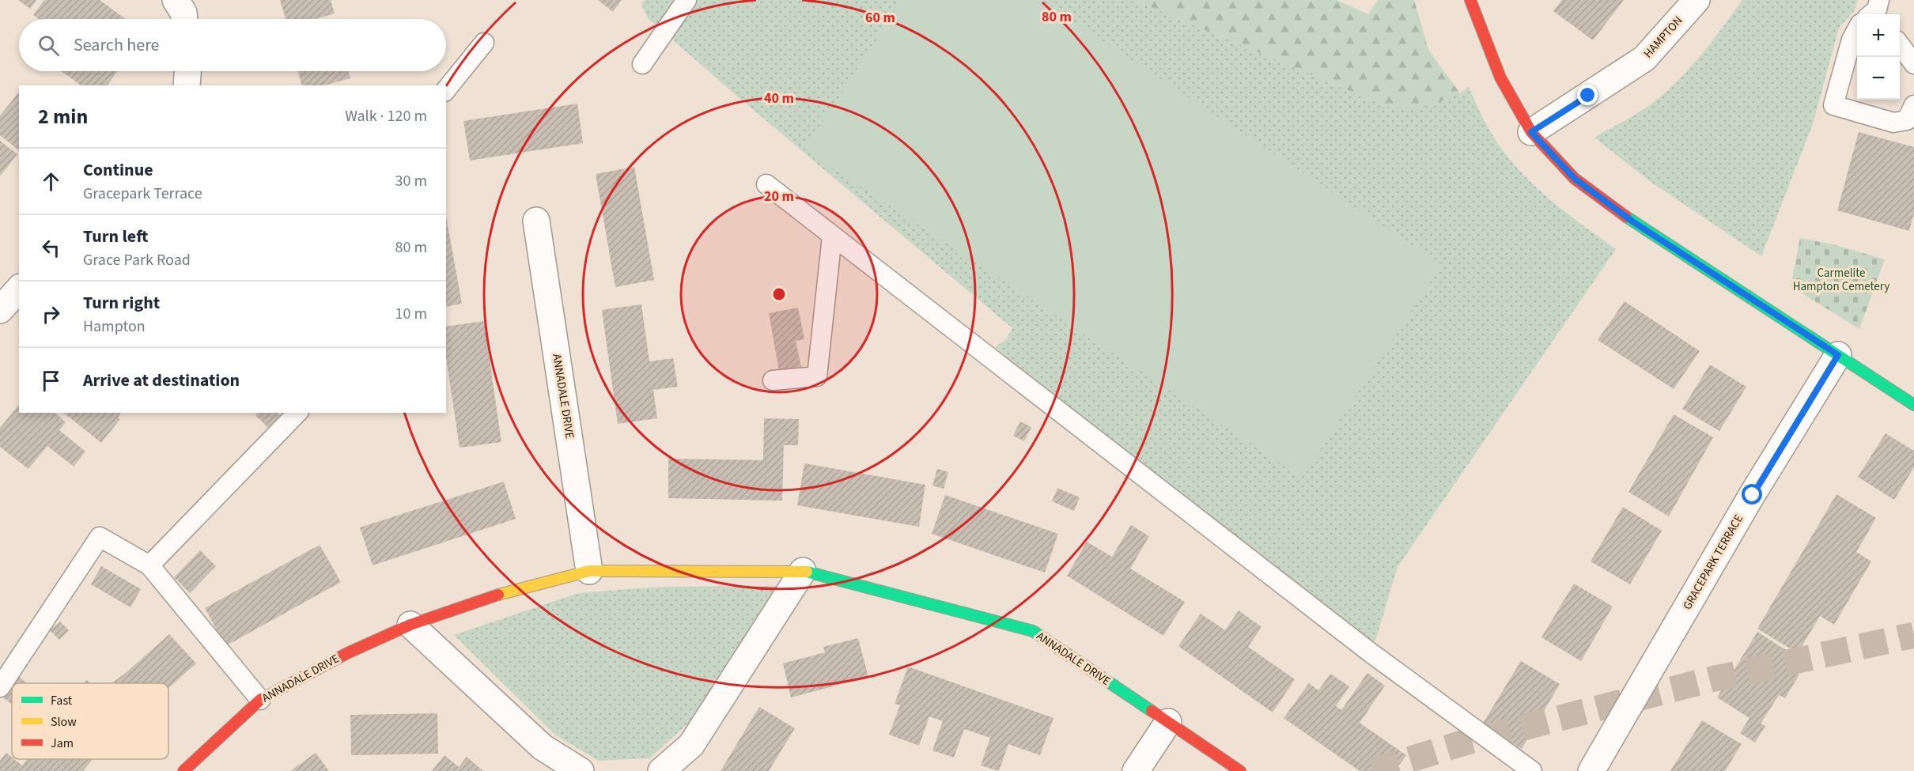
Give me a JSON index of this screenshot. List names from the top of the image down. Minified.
{"streets":{"street":["HAMPTON","ANNADALE DRIVE","GRACEPARK TERRACE"]},"parks":["Carmelite Hampton Cemetery"],"legend":["Fast","Slow","Jam"],"page":{"map_buttons":["+","−"],"search":"Search here","heading":["2 min","Walk · 120 m"],"list":[["Continue","Gracepark Terrace","30 m"],["Turn left","Grace Park Road","80 m"],["Turn right","Hampton","10 m"],"Arrive at destination"]},"rings":["80 m","60 m","40 m","20 m"]}
